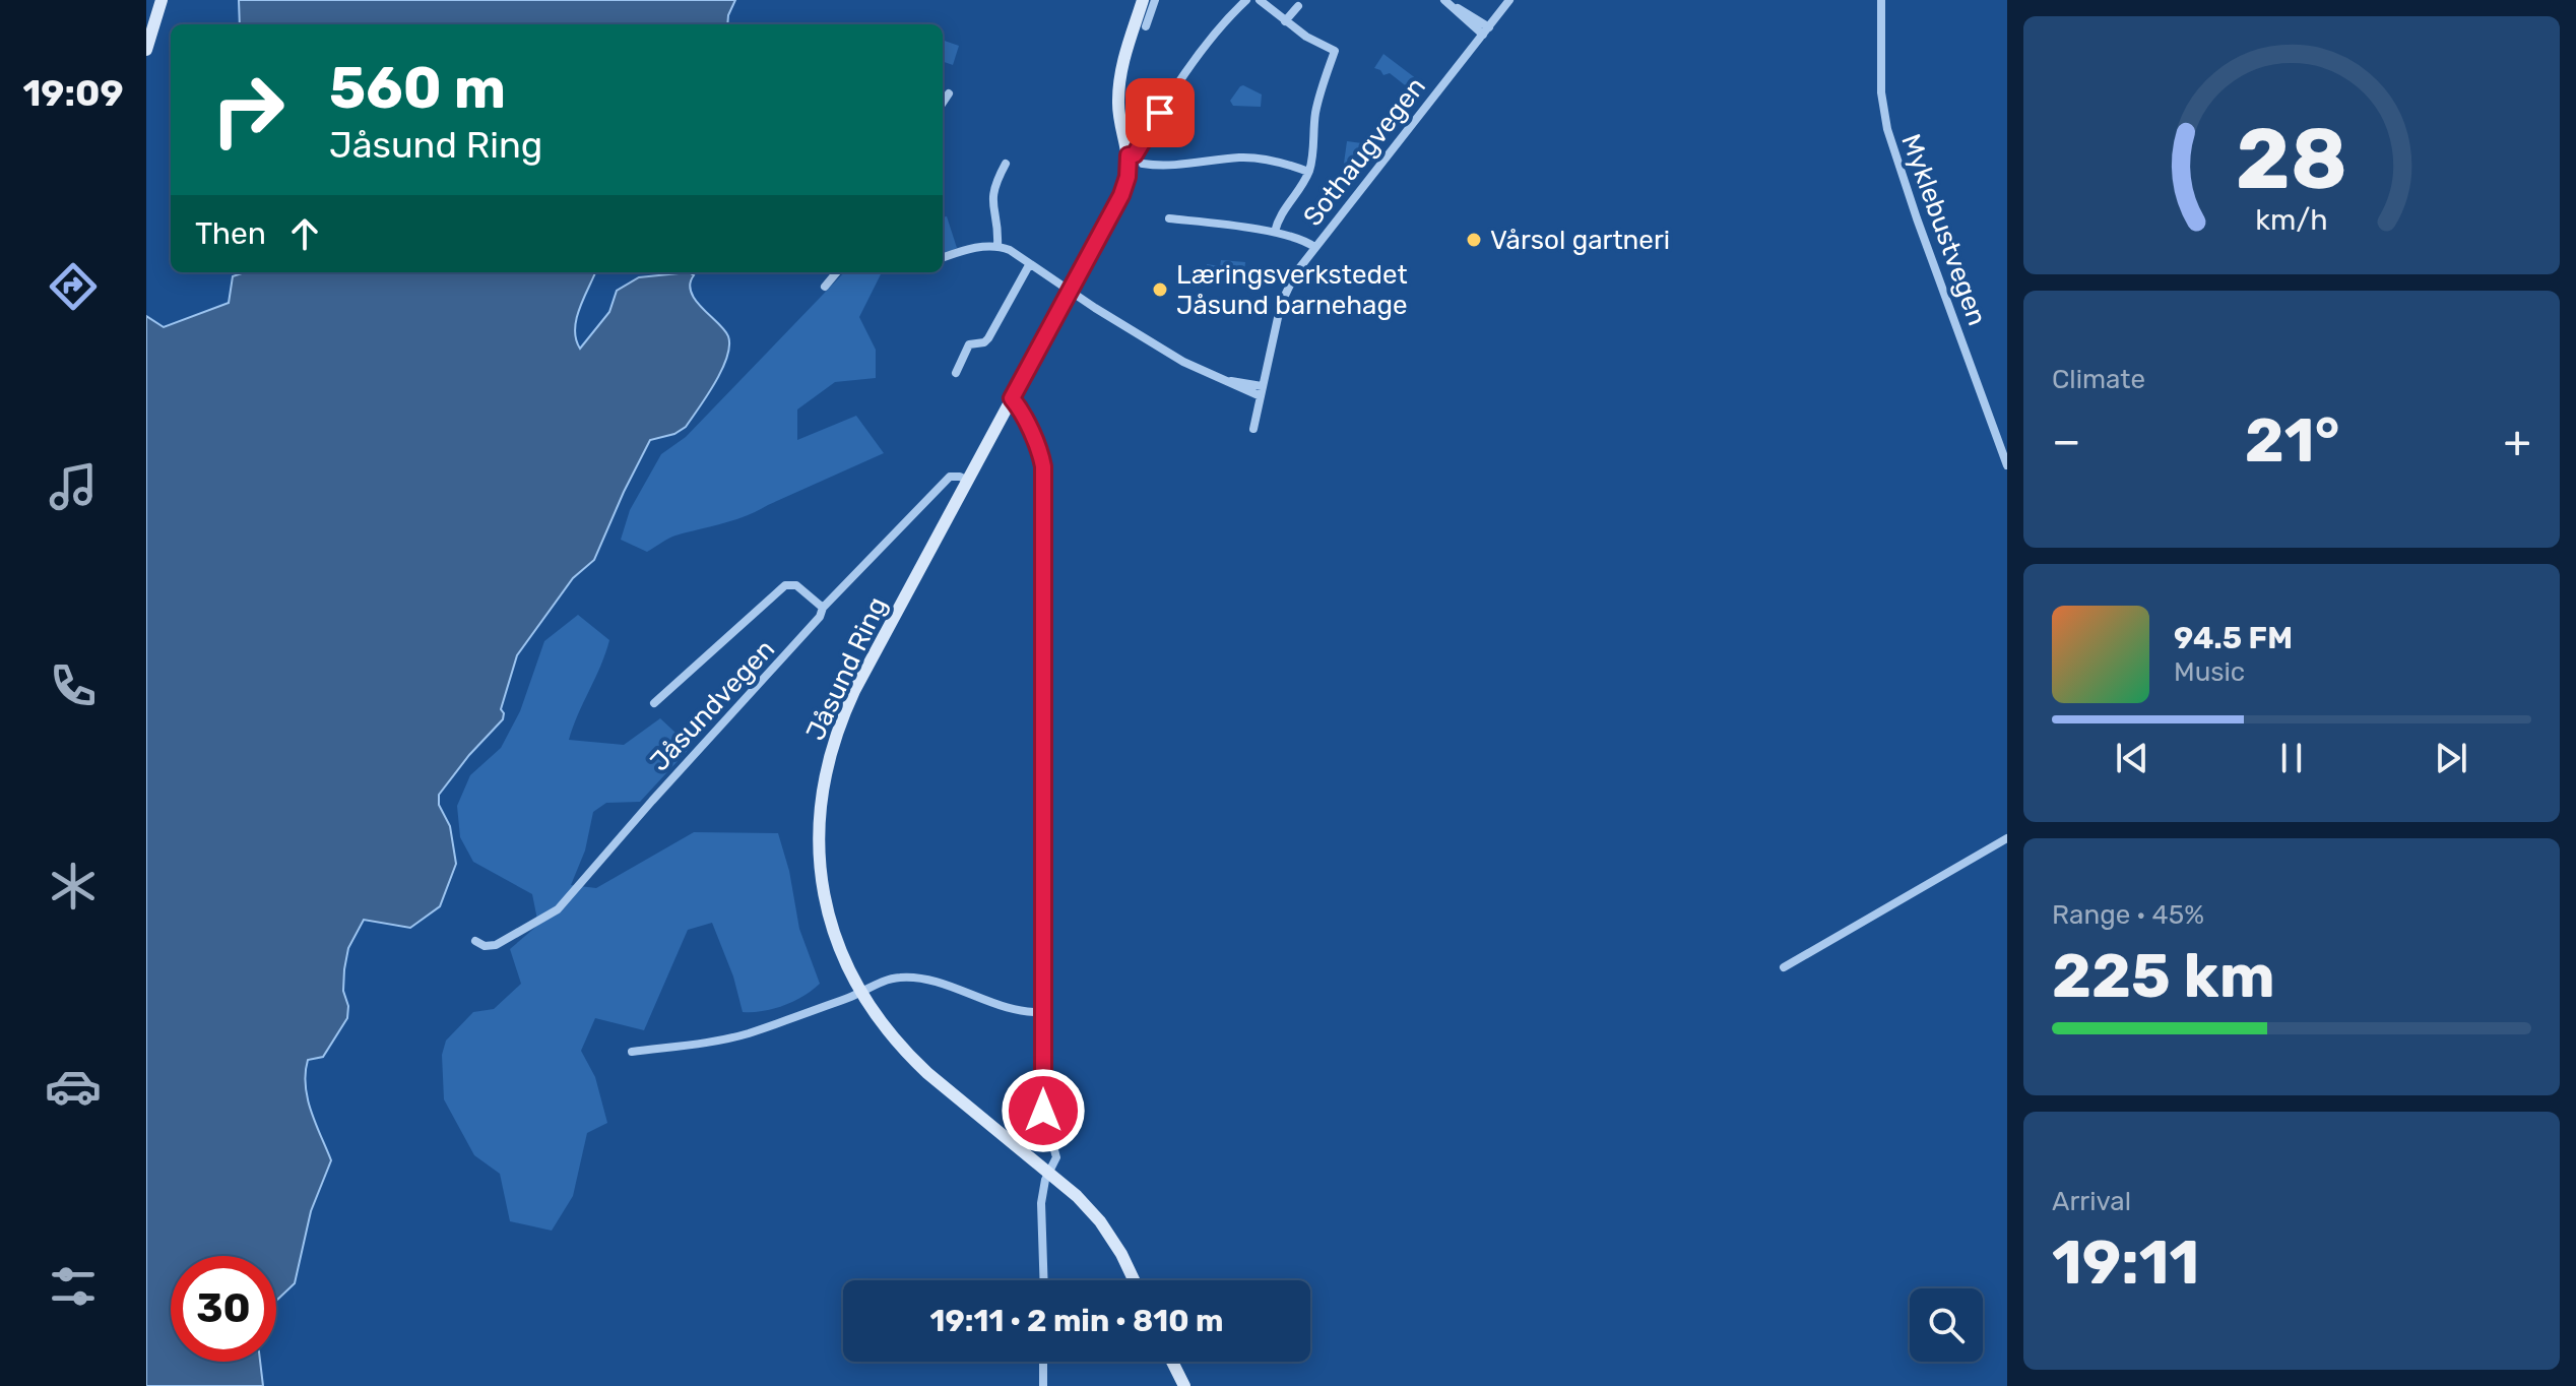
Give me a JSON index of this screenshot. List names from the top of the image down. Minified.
{"streets":{"main road":["Jåsund Ring"],"street":["Sothaugvegen","Myklebustvegen","Jåsundvegen"]},"crossings":[["Jåsund Ring","Jåsundvegen"]],"places":["Vårsol gartneri","Læringsverkstedet Jåsund barnehage"],"page":{"tabs":"19:09","turn":["560 m","Jåsund Ring"],"then":"Then","tile":["Climate",["Range · 45%","225 km"],["Arrival","19:11"]],"heat":["−","21°","+"],"song":["94.5 FM","Music"],"limit":"30","trip":"19:11 · 2 min · 810 m","gauge":["28","km/h"]}}
